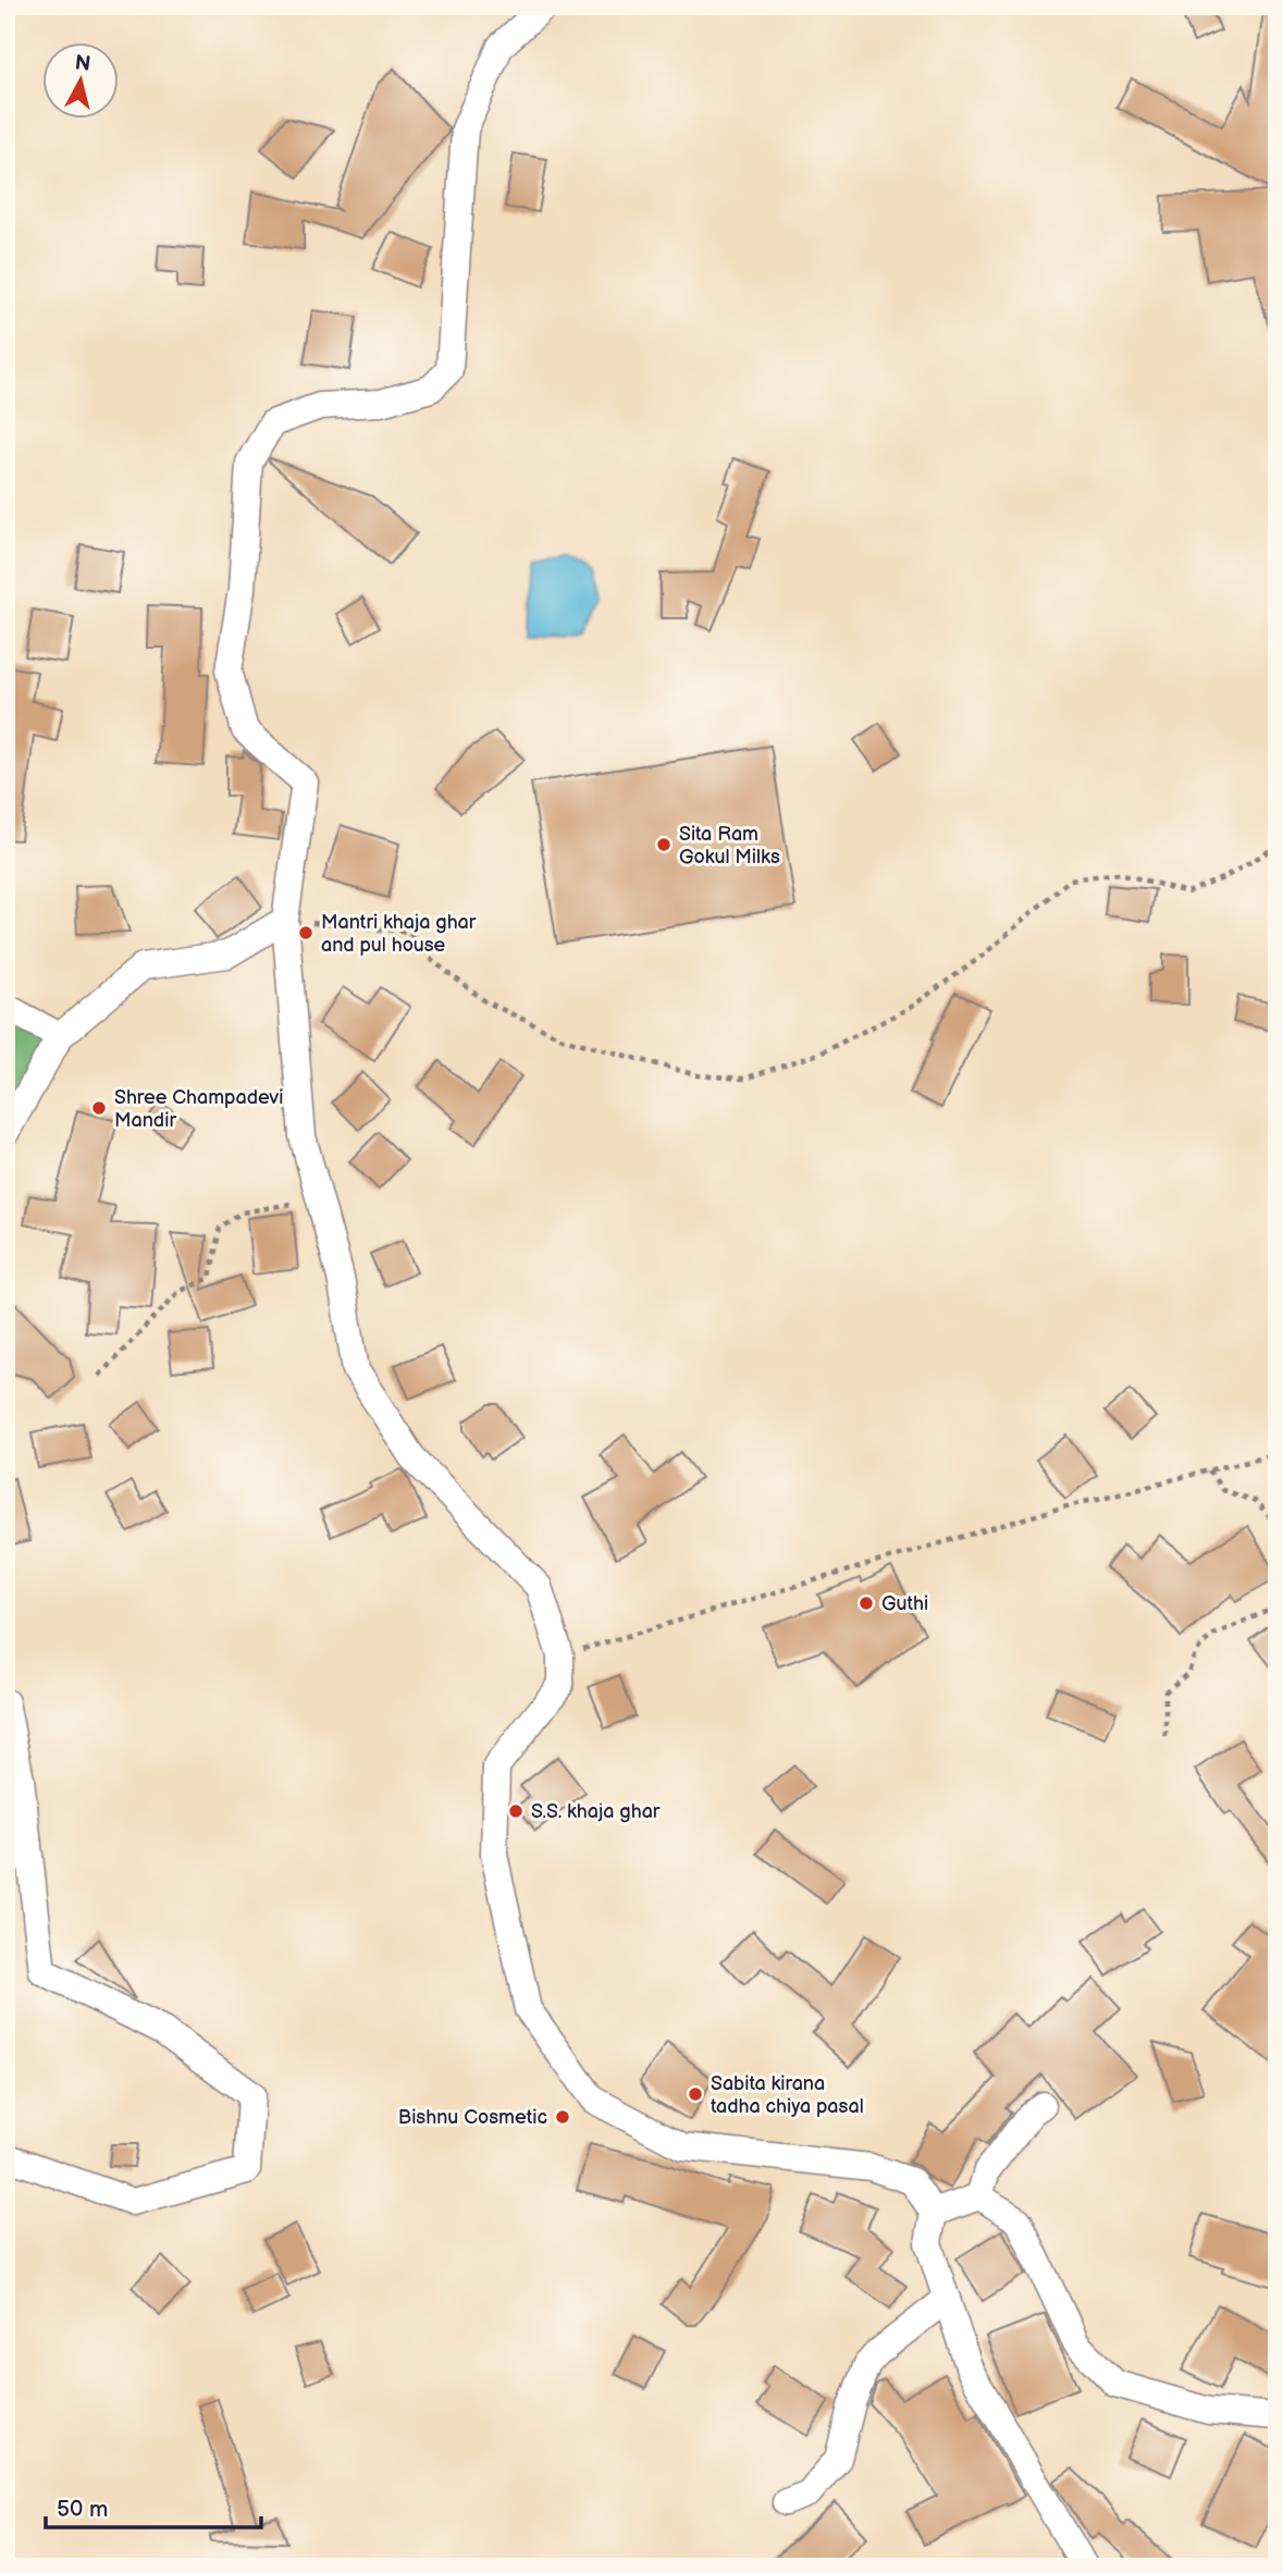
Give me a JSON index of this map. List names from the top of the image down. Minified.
{"places":["Sita Ram Gokul Milks","Mantri khaja ghar and pul house","Shree Champadevi Mandir","Guthi","S.S. khaja ghar","Sabita kirana tadha chiya pasal","Bishnu Cosmetic"],"scale_bar":"50 m","north":"top"}
